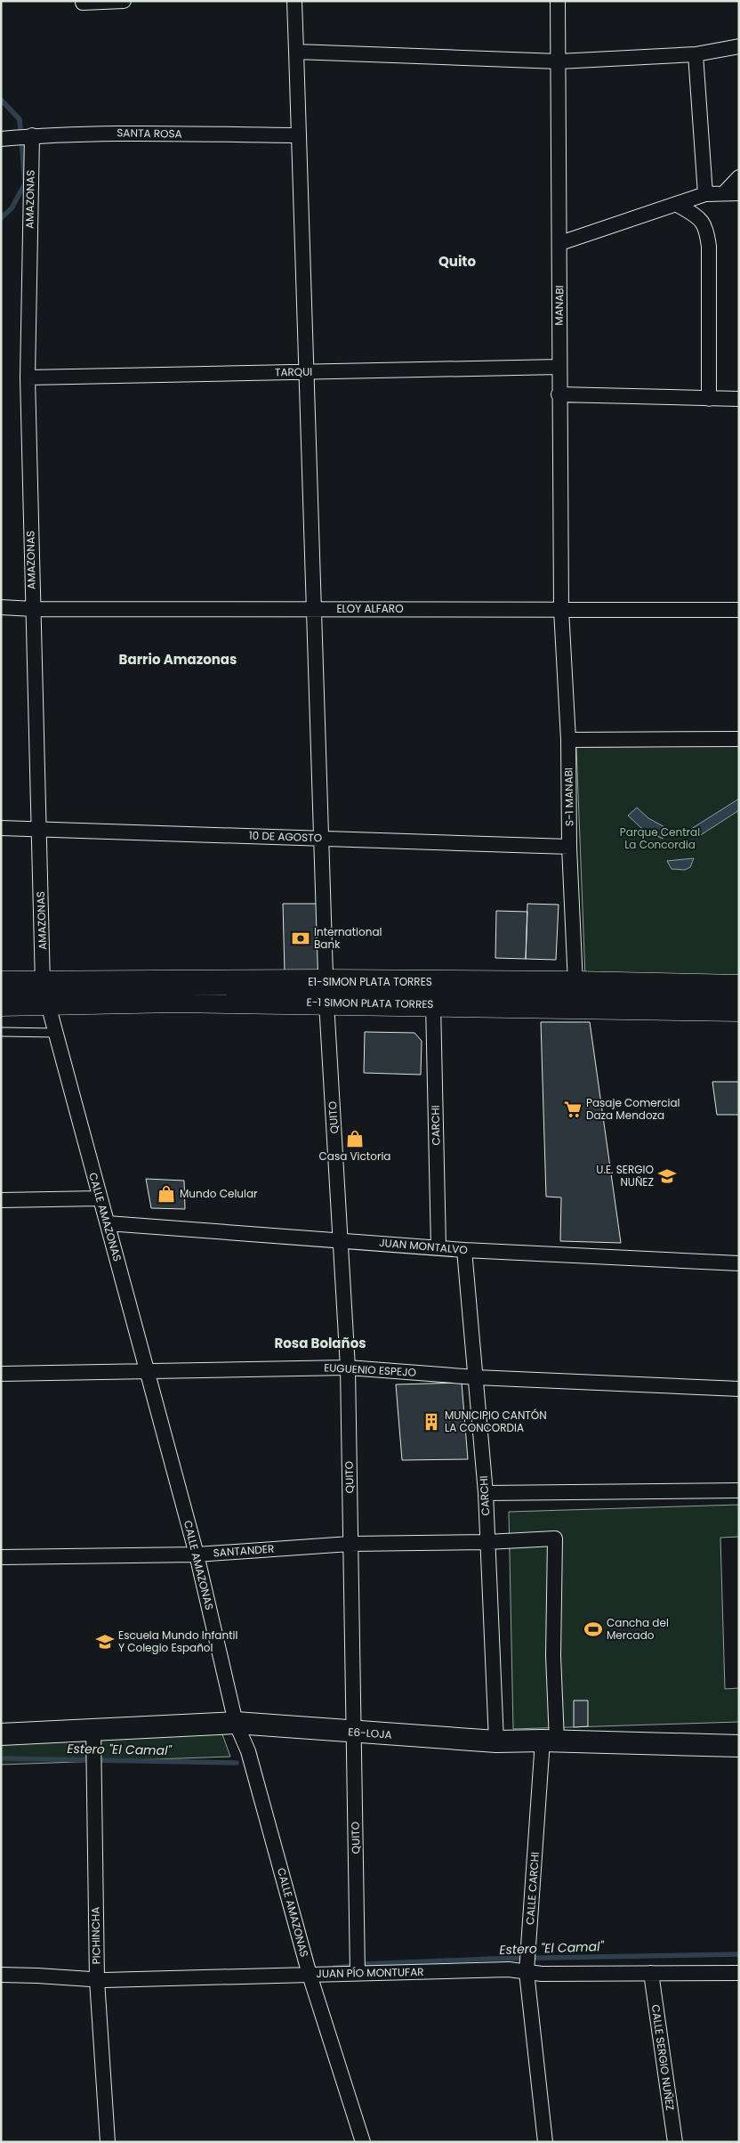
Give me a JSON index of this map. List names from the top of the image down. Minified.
{"streets":{"highway":["E1-SIMON PLATA TORRES","E-1 SIMON PLATA TORRES"],"main road":["E6-LOJA"],"street":["SANTA ROSA","AMAZONAS","MANABI","TARQUI","ELOY ALFARO","S-1 MANABI","10 DE AGOSTO","QUITO","CARCHI","CALLE AMAZONAS","JUAN MONTALVO","EUGUENIO ESPEJO","SANTANDER","CALLE CARCHI","PICHINCHA","JUAN PÍO MONTUFAR","CALLE SERGIO NUÑEZ"]},"crossings":[["SANTA ROSA","AMAZONAS"],["SANTA ROSA","QUITO"],["AMAZONAS","TARQUI"],["AMAZONAS","ELOY ALFARO"],["AMAZONAS","10 DE AGOSTO"],["AMAZONAS","E1-SIMON PLATA TORRES"],["AMAZONAS","CALLE AMAZONAS"],["MANABI","TARQUI"],["MANABI","ELOY ALFARO"],["MANABI","S-1 MANABI"],["TARQUI","QUITO"],["ELOY ALFARO","S-1 MANABI"],["ELOY ALFARO","QUITO"],["S-1 MANABI","10 DE AGOSTO"],["S-1 MANABI","E1-SIMON PLATA TORRES"],["10 DE AGOSTO","QUITO"],["E1-SIMON PLATA TORRES","E-1 SIMON PLATA TORRES"],["E1-SIMON PLATA TORRES","QUITO"],["E1-SIMON PLATA TORRES","CALLE AMAZONAS"],["E-1 SIMON PLATA TORRES","QUITO"],["E-1 SIMON PLATA TORRES","CARCHI"],["QUITO","JUAN MONTALVO"],["QUITO","EUGUENIO ESPEJO"],["QUITO","SANTANDER"],["QUITO","E6-LOJA"],["QUITO","JUAN PÍO MONTUFAR"],["CARCHI","JUAN MONTALVO"],["CARCHI","EUGUENIO ESPEJO"],["CARCHI","SANTANDER"],["CARCHI","E6-LOJA"],["CARCHI","CALLE CARCHI"],["CALLE AMAZONAS","JUAN MONTALVO"],["CALLE AMAZONAS","EUGUENIO ESPEJO"],["CALLE AMAZONAS","SANTANDER"],["CALLE AMAZONAS","E6-LOJA"],["CALLE AMAZONAS","JUAN PÍO MONTUFAR"],["SANTANDER","CALLE CARCHI"],["E6-LOJA","CALLE CARCHI"],["E6-LOJA","PICHINCHA"],["CALLE CARCHI","JUAN PÍO MONTUFAR"],["PICHINCHA","JUAN PÍO MONTUFAR"],["JUAN PÍO MONTUFAR","CALLE SERGIO NUÑEZ"]],"districts":["Quito","Barrio Amazonas","Rosa Bolaños"],"water":["Estero \"El Camal\""],"parks":["Parque Central La Concordia"],"places":{"bank":["International Bank"],"supermarket":["Pasaje Comercial Daza Mendoza"],"shop":["Casa Victoria","Mundo Celular"],"school or university":["U.E. SERGIO NUÑEZ","Escuela Mundo Infantil Y Colegio Español"],"building":["MUNICIPIO CANTÓN LA CONCORDIA"],"sports":["Cancha del Mercado"]}}
